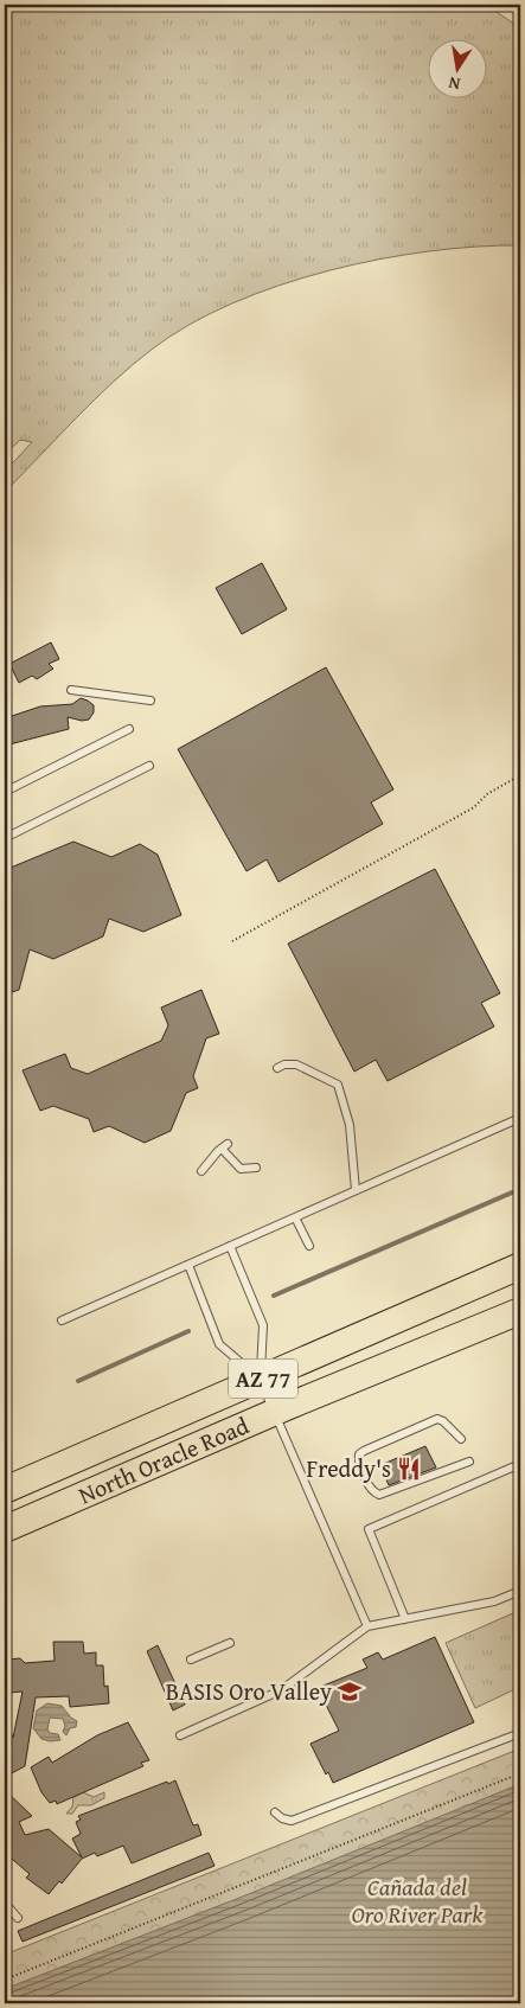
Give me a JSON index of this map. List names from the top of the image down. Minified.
{"streets":{"highway":["AZ 77","North Oracle Road"]},"parks":["Cañada del Oro River Park"],"places":{"restaurant":["Freddy's"],"school or university":["BASIS Oro Valley"]},"north":"bottom"}
